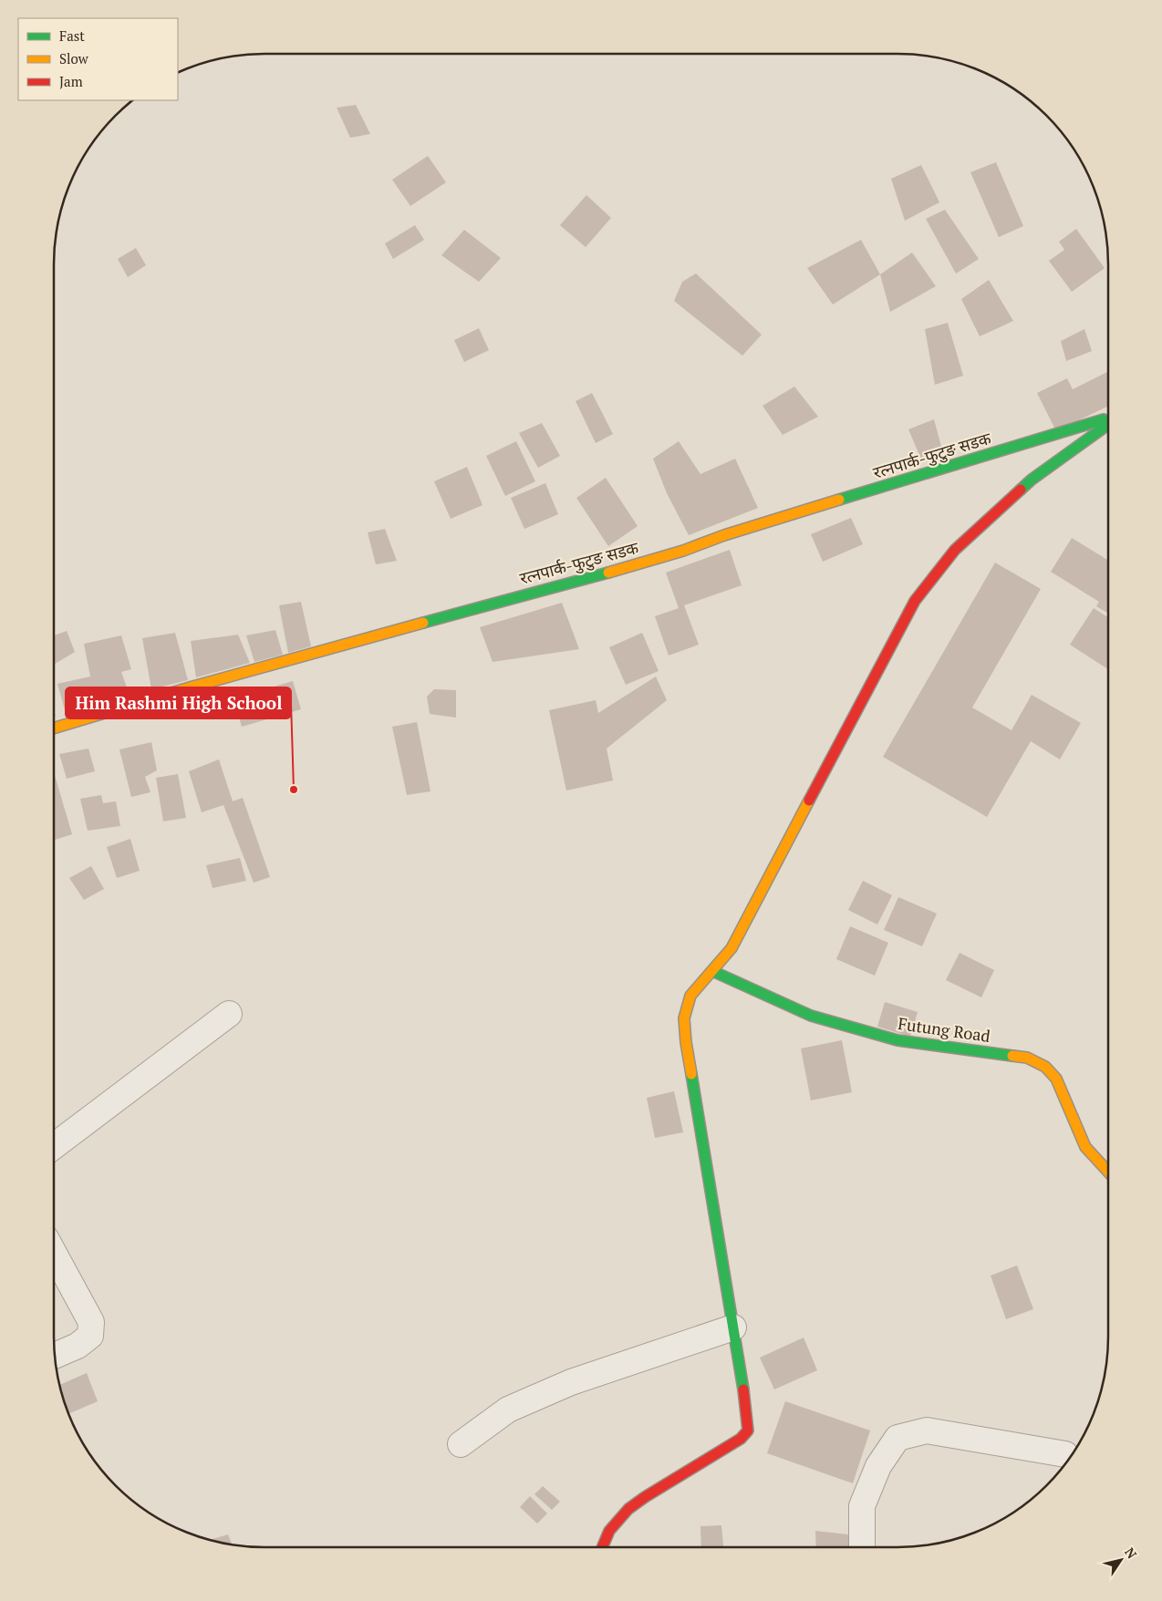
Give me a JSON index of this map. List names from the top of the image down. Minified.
{"streets":{"street":["रत्नपार्क-फुटुङ सडक","Futung Road"]},"places":["Him Rashmi High School"],"legend":["Fast","Slow","Jam"],"north":"top right"}
